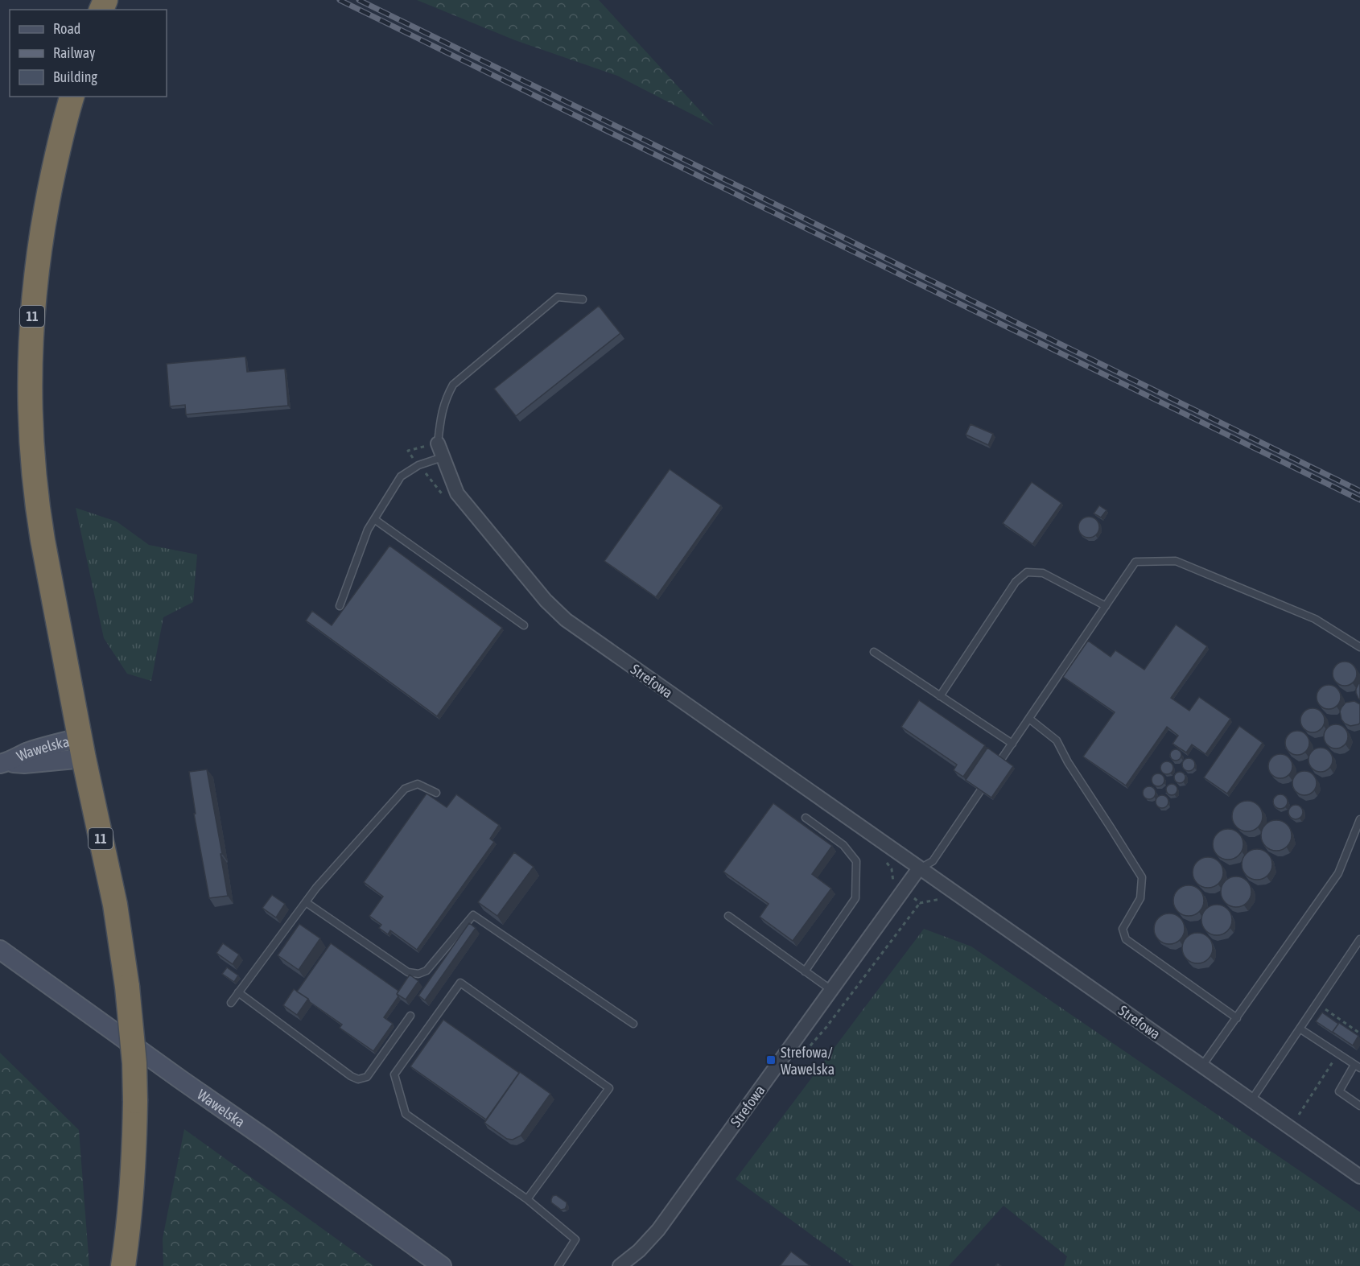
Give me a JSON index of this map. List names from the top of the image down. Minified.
{"streets":{"highway":["11"],"street":["Strefowa","Wawelska"]},"crossings":[["11","Wawelska"]],"places":{"transit":["Strefowa/ Wawelska"]},"legend":["Road","Railway","Building"]}
